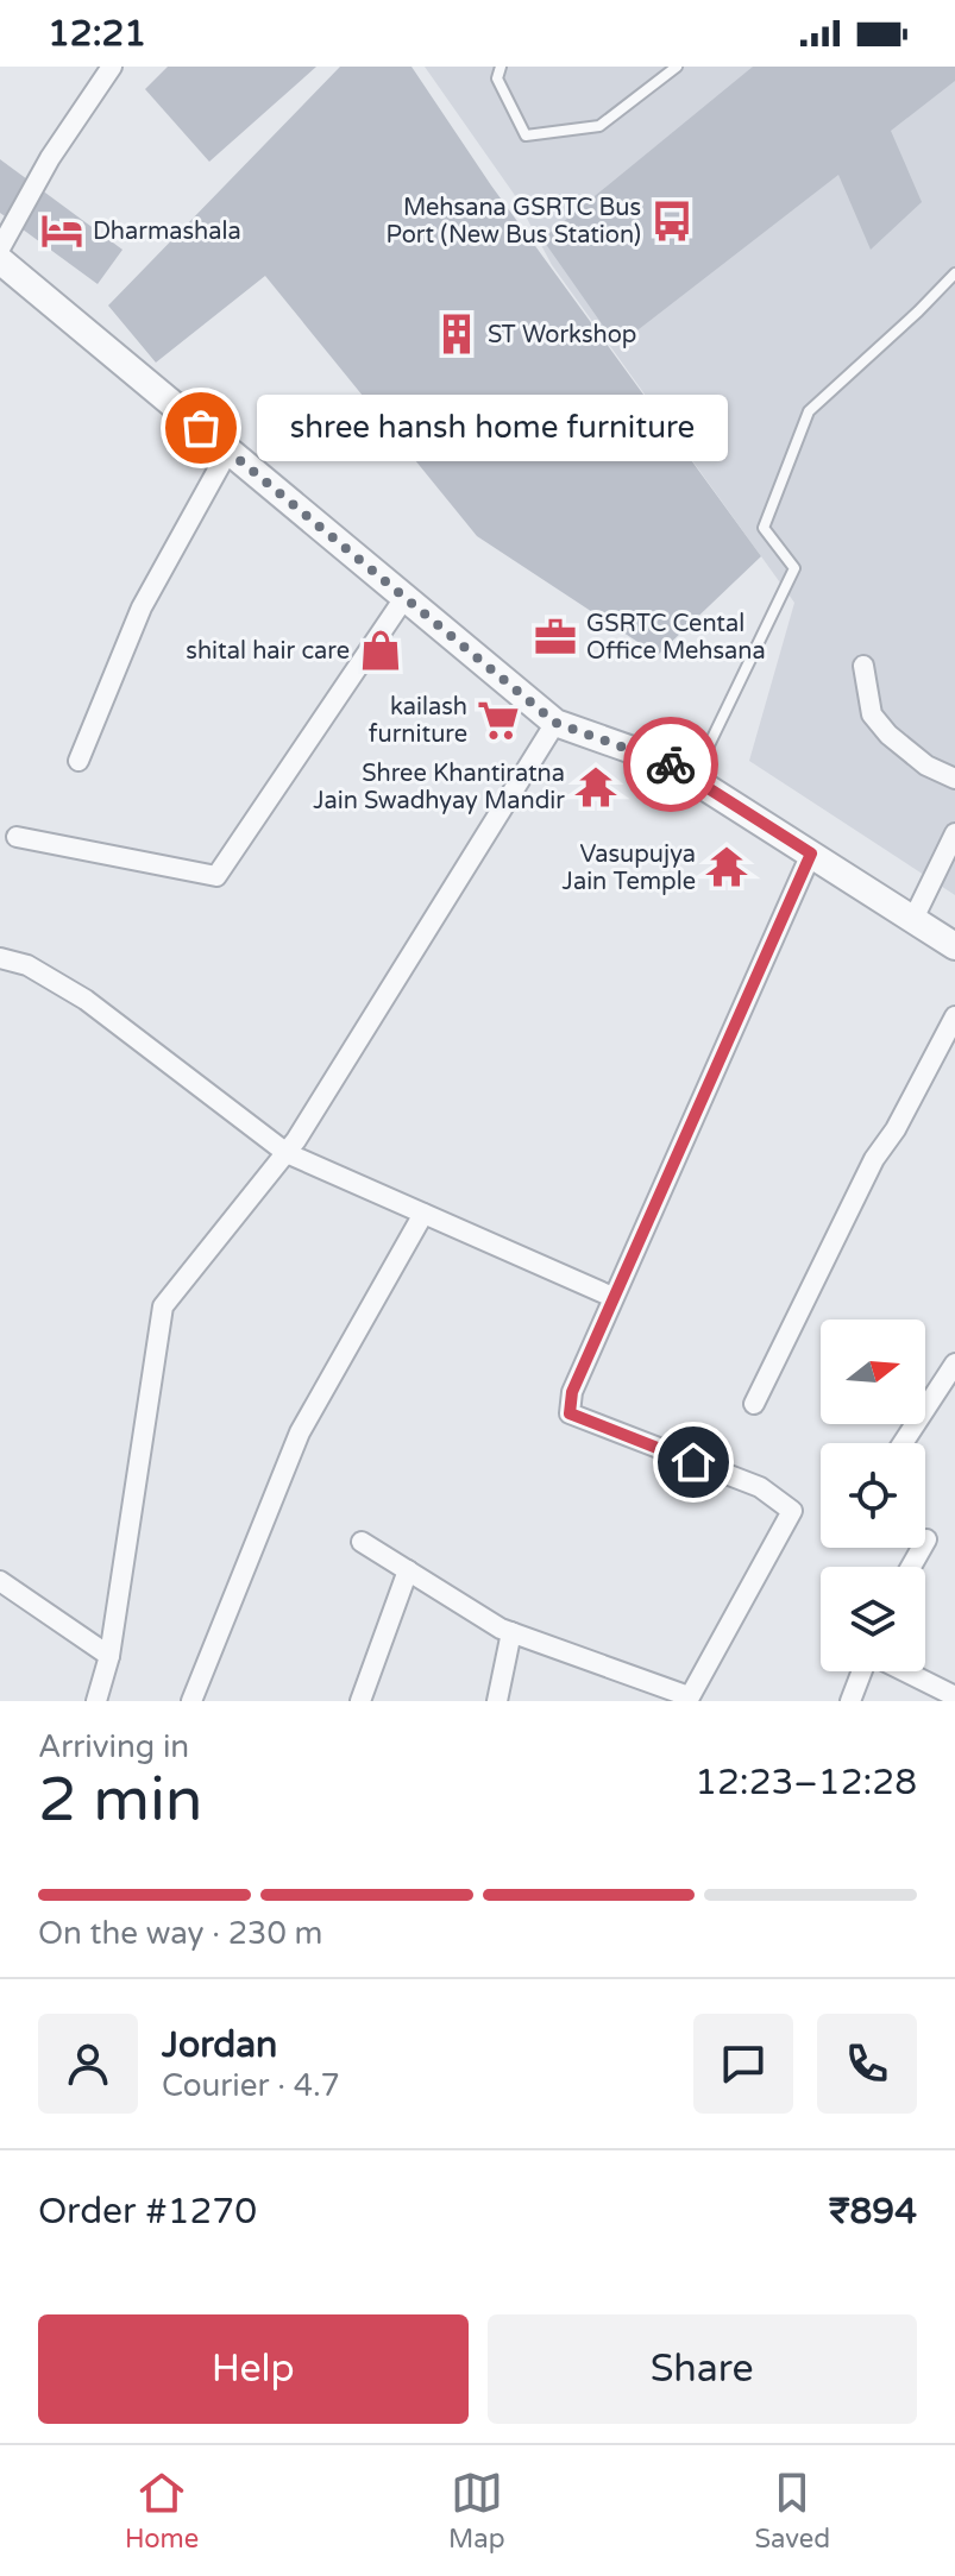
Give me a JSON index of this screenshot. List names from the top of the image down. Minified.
{"places":{"bus stop":["Mehsana GSRTC Bus Port (New Bus Station)"],"hotel":["Dharmashala"],"building":["ST Workshop"],"other":["shree hansh home furniture"],"office":["GSRTC Cental Office Mehsana"],"shop":["shital hair care"],"supermarket":["kailash furniture"],"temple":["Shree Khantiratna Jain Swadhyay Mandir","Vasupujya Jain Temple"]},"north":"right","page":{"status":"12:21","bubble":"shree hansh home furniture","heading":["2 min","Arriving in","12:23–12:28"],"panel":["Jordan","Courier · 4.7","Order #1270","₹894"],"bar":"On the way · 230 m","buttons":["Help","Share"],"tabs":["Home","Map","Saved"]}}
